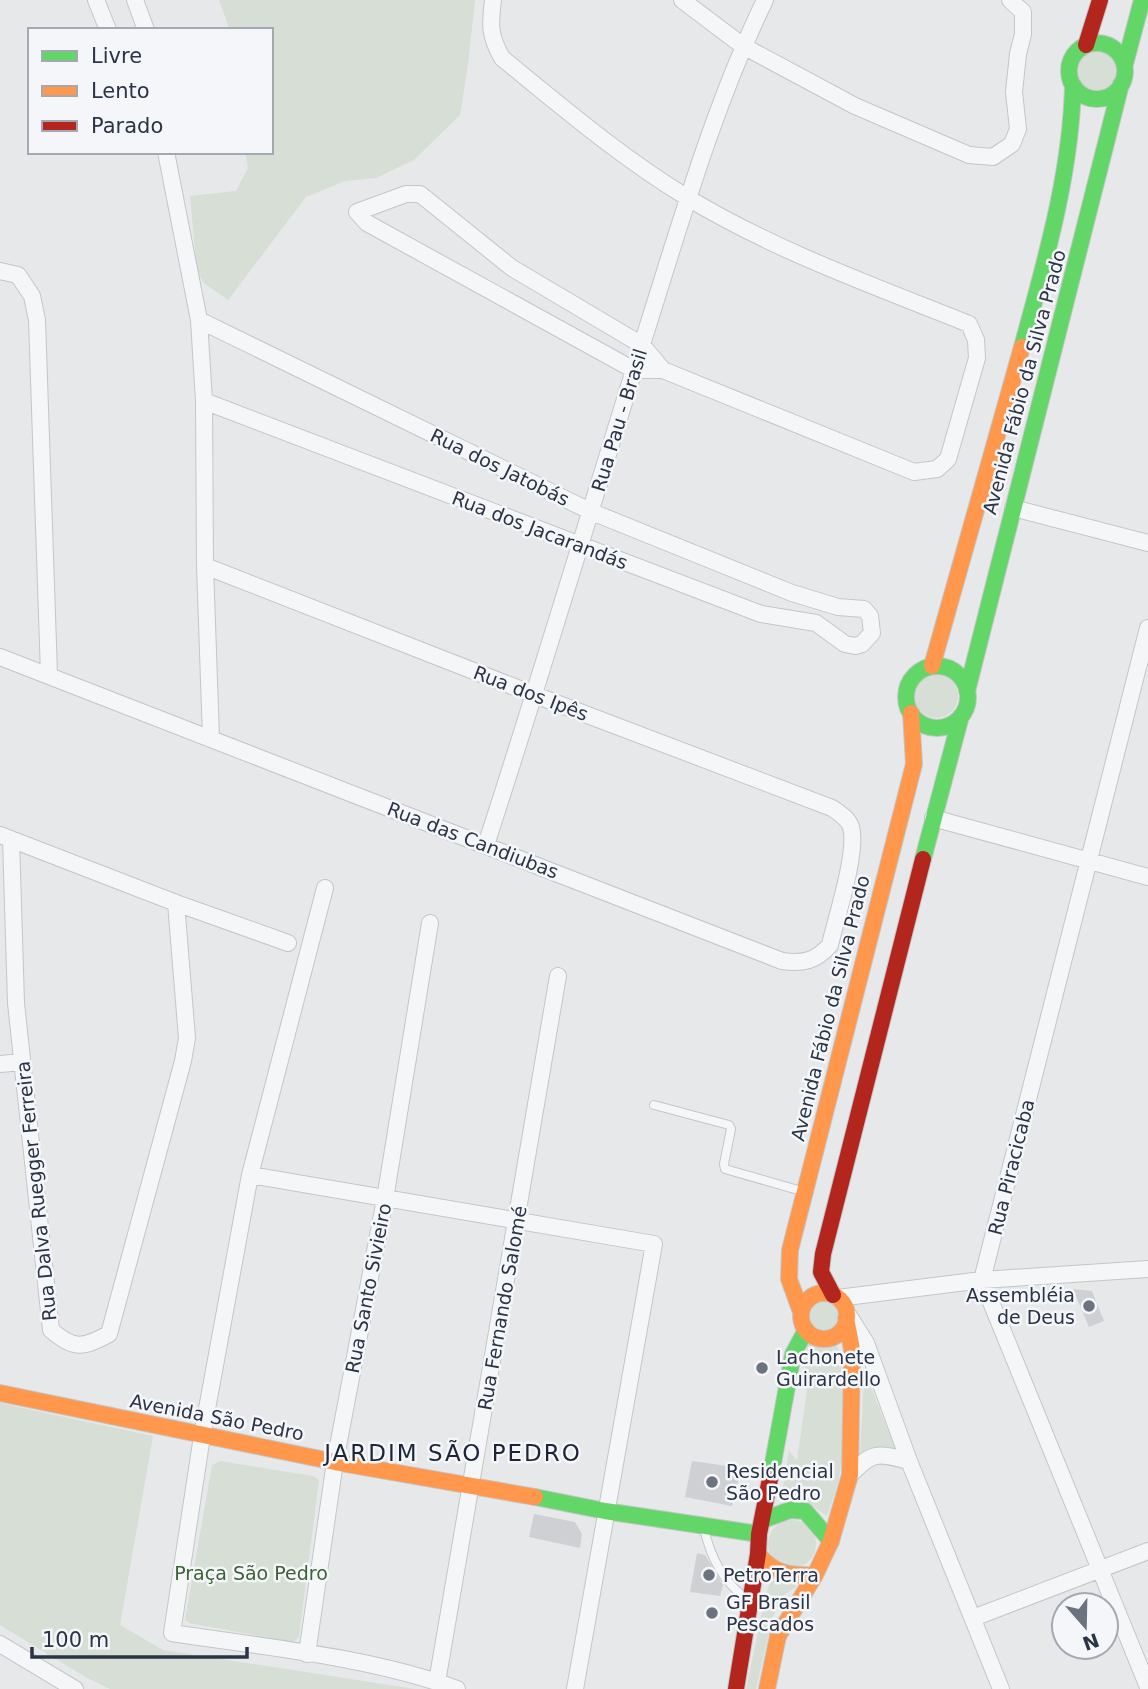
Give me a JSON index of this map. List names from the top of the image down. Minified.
{"streets":{"main road":["Avenida Fábio da Silva Prado","Avenida São Pedro"],"street":["Rua Pau - Brasil","Rua dos Jatobás","Rua dos Jacarandás","Rua dos Ipês","Rua das Candiubas","Rua Piracicaba","Rua Dalva Ruegger Ferreira","Rua Santo Sivieiro","Rua Fernando Salomé"]},"crossings":[["Rua Pau - Brasil","Rua dos Jatobás"],["Rua Pau - Brasil","Rua dos Jacarandás"],["Rua Pau - Brasil","Rua dos Ipês"],["Rua Pau - Brasil","Rua das Candiubas"],["Rua dos Jatobás","Rua dos Jacarandás"],["Rua dos Ipês","Rua das Candiubas"],["Rua Santo Sivieiro","Avenida São Pedro"],["Rua Fernando Salomé","Avenida São Pedro"]],"districts":["JARDIM SÃO PEDRO"],"parks":["Praça São Pedro"],"places":["Assembléia de Deus","Lachonete Guirardello","Residencial São Pedro","PetroTerra","GF Brasil Pescados"],"legend":["Livre","Lento","Parado"],"scale_bar":"100 m","north":"bottom"}
